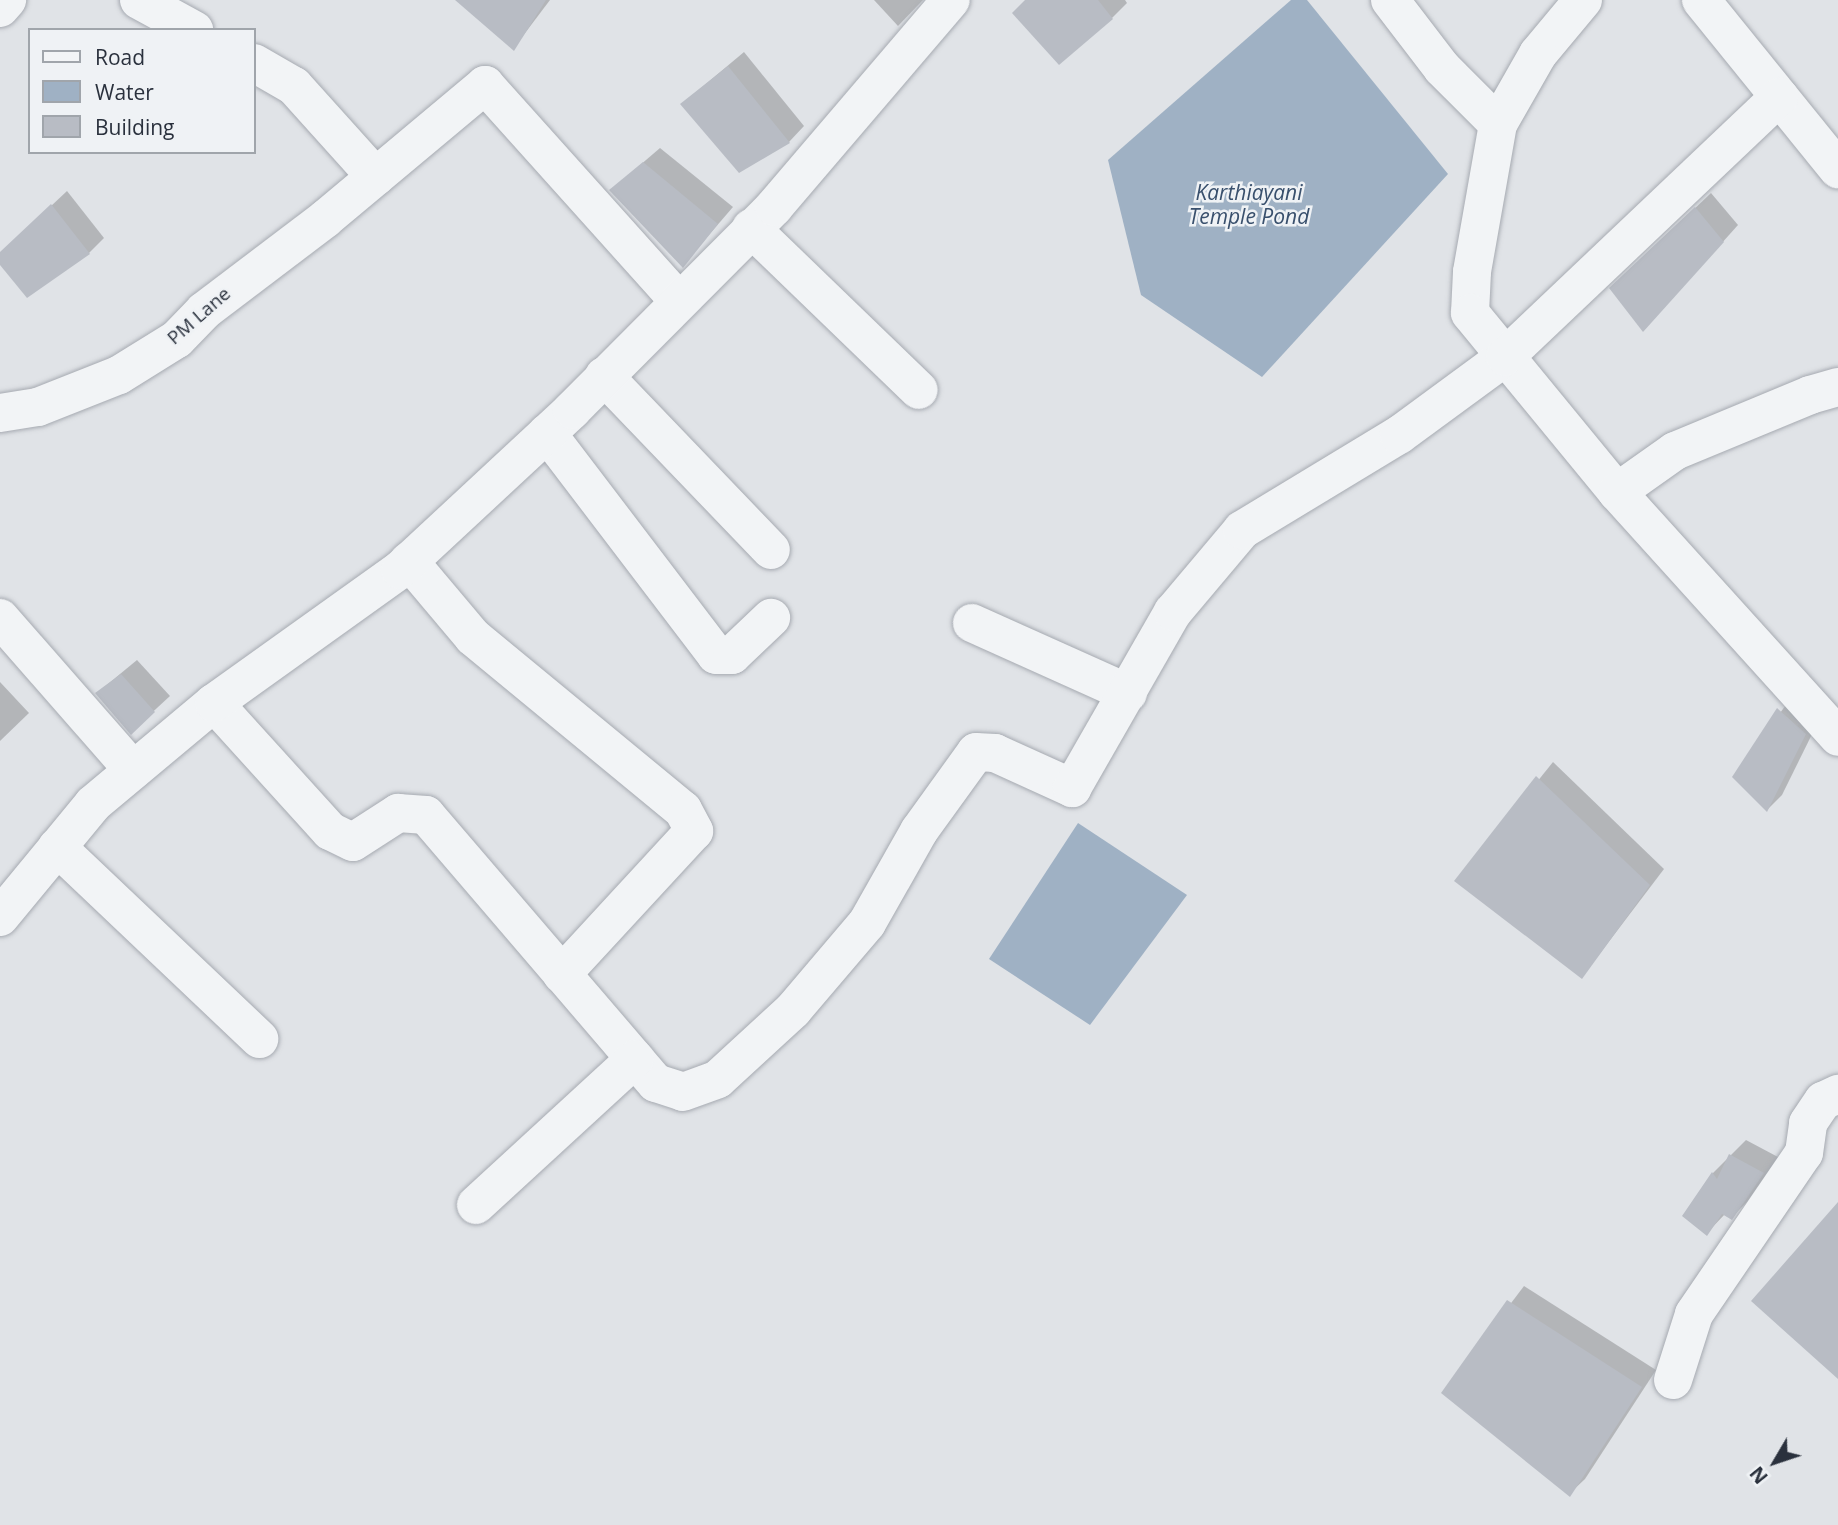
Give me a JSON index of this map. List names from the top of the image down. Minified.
{"streets":{"street":["PM Lane"]},"water":["Karthiayani Temple Pond"],"legend":["Road","Water","Building"],"north":"bottom left"}
